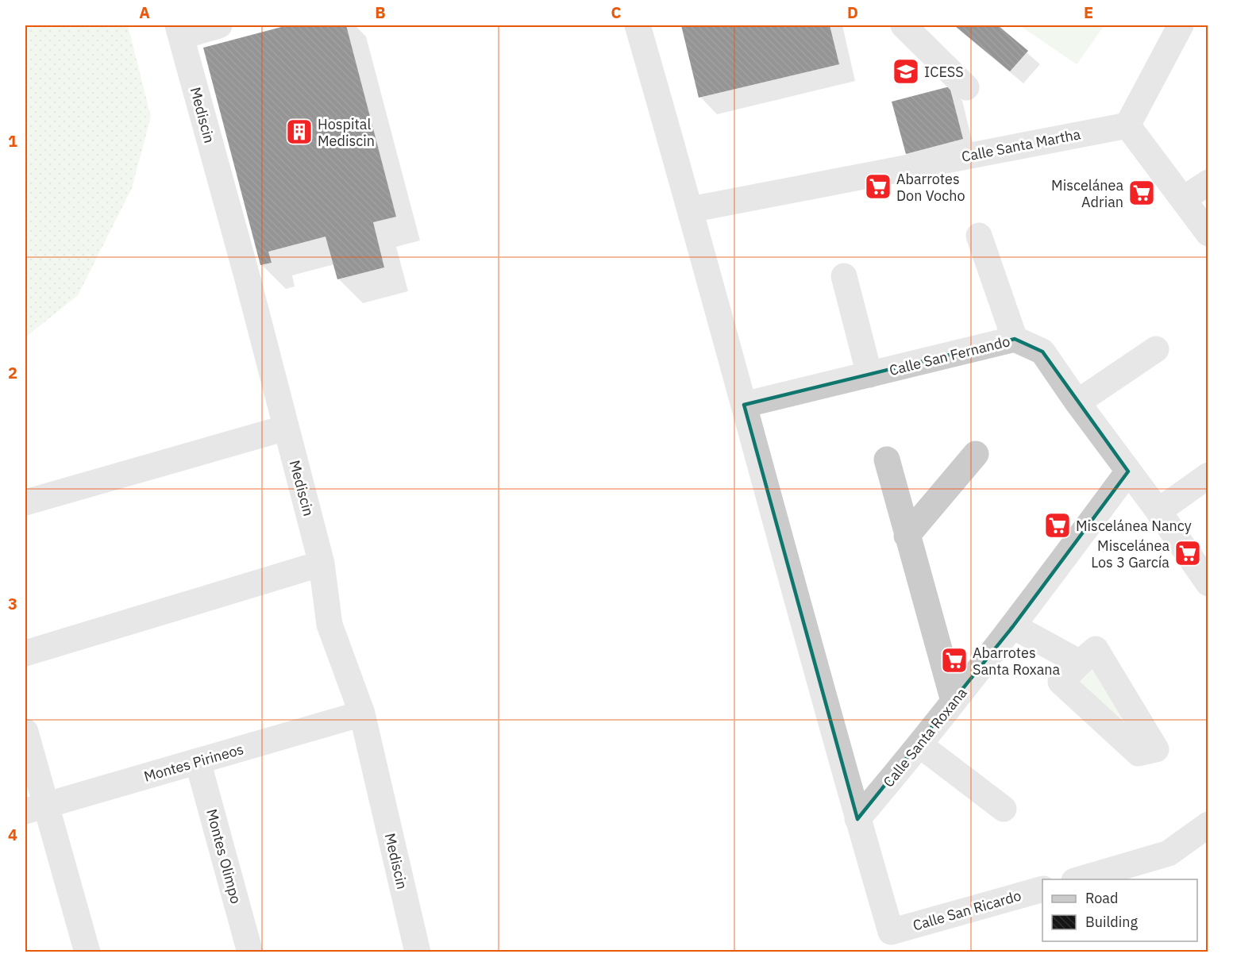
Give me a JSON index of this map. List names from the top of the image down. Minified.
{"streets":{"street":["Mediscin","Calle Santa Martha","Calle San Fernando","Calle Santa Roxana","Montes Pirineos","Montes Olimpo","Calle San Ricardo"]},"crossings":[["Mediscin","Montes Pirineos"],["Calle San Fernando","Calle Santa Roxana"],["Calle Santa Roxana","Calle San Ricardo"],["Montes Pirineos","Montes Olimpo"]],"places":{"school or university":["ICESS"],"building":["Hospital Mediscin"],"supermarket":["Abarrotes Don Vocho","Miscelánea Adrian","Miscelánea Nancy","Miscelánea Los 3 García","Abarrotes Santa Roxana"]},"legend":["Road","Building"],"grid":{"columns":["A","B","C","D","E"],"rows":["1","2","3","4"]}}
